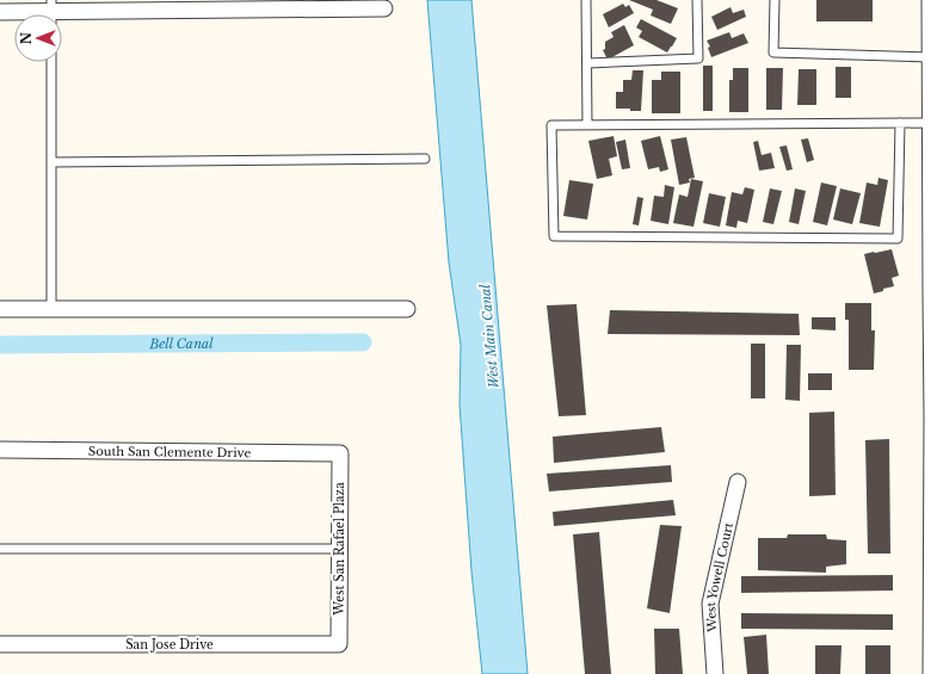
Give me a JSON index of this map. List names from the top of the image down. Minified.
{"streets":{"street":["South San Clemente Drive","West San Rafael Plaza","West Yowell Court","San Jose Drive"]},"crossings":[["South San Clemente Drive","West San Rafael Plaza"],["West San Rafael Plaza","San Jose Drive"]],"water":["West Main Canal","Bell Canal"],"north":"left"}
